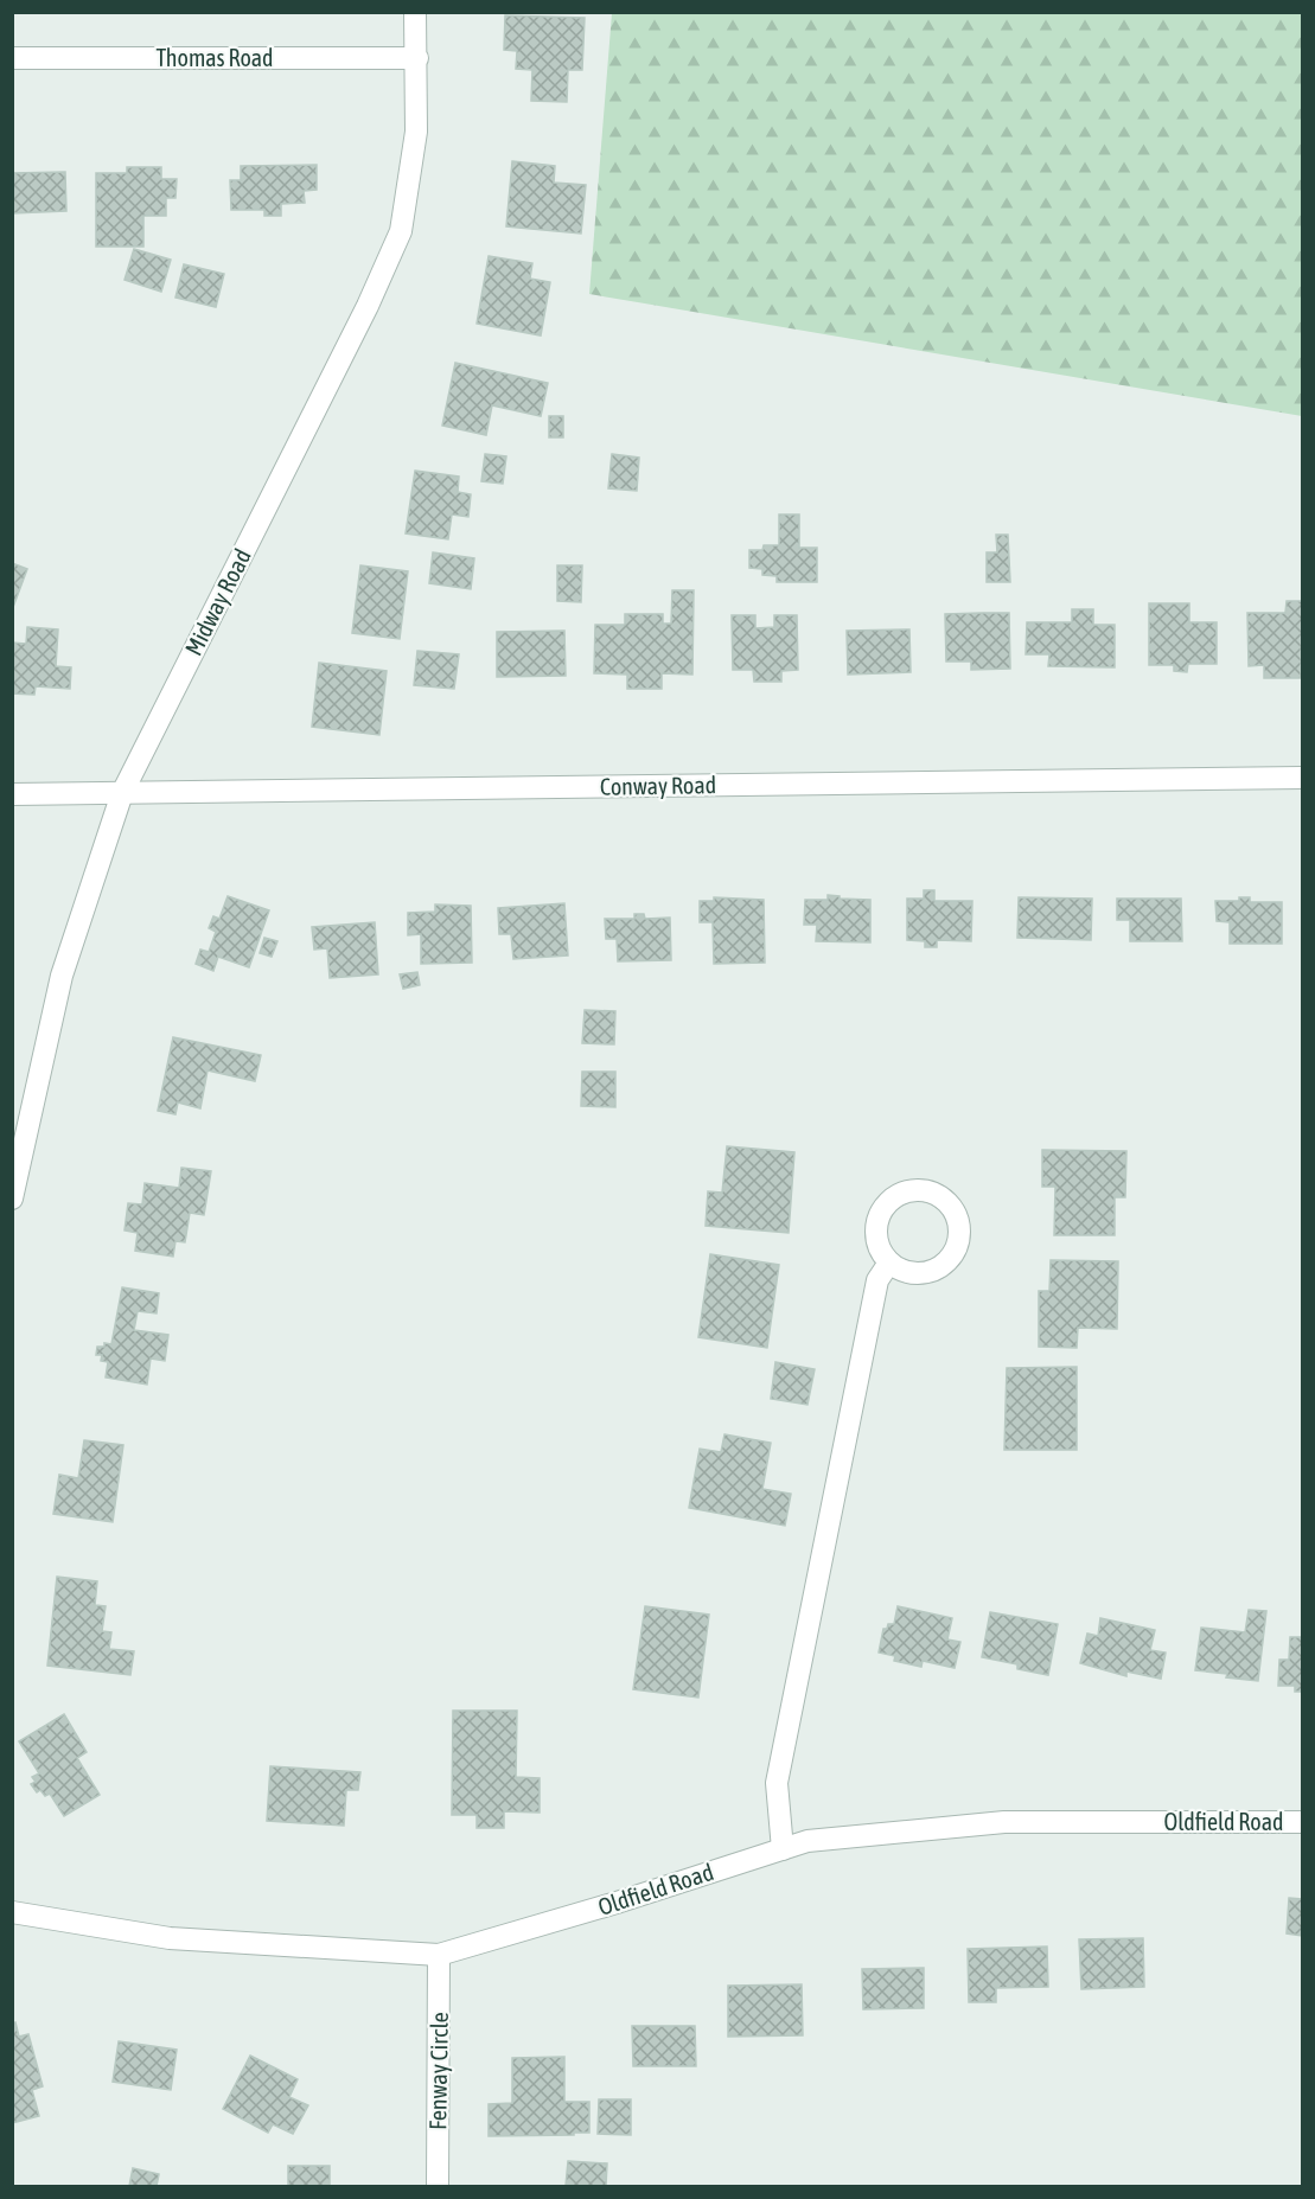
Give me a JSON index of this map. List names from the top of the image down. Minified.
{"streets":{"street":["Thomas Road","Midway Road","Conway Road","Oldfield Road","Fenway Circle"]},"crossings":[["Thomas Road","Midway Road"],["Midway Road","Conway Road"],["Oldfield Road","Fenway Circle"]]}
